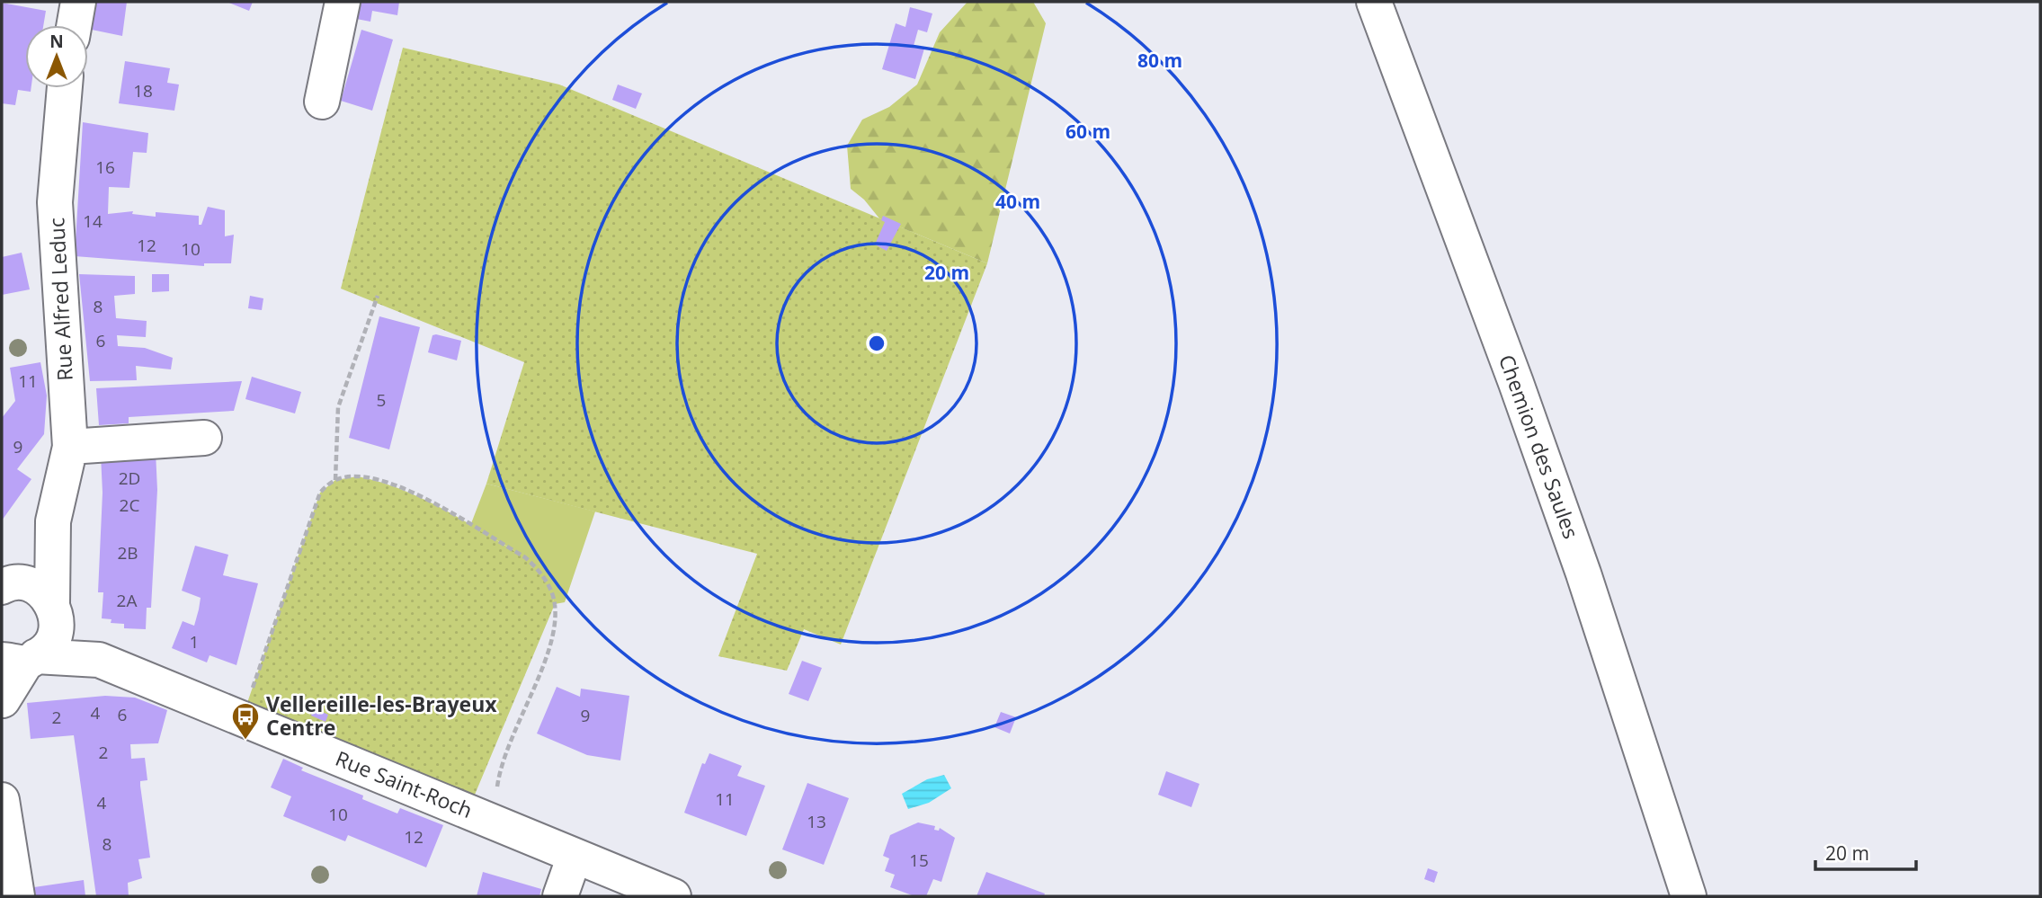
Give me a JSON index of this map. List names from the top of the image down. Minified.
{"streets":{"street":["Rue Alfred Leduc","Chemion des Saules","Rue Saint-Roch"]},"crossings":[["Rue Alfred Leduc","Rue Saint-Roch"]],"places":{"bus stop":["Vellereille-les-Brayeux Centre"]},"house_numbers":["18","16","14","12","10","8","6","11","5","9","2D","2C","2B","2A","1","4","6","9","2","2","11","4","10","13","12","8","15"],"scale_bar":"20 m","north":"top","rings":["80 m","60 m","40 m","20 m"]}
